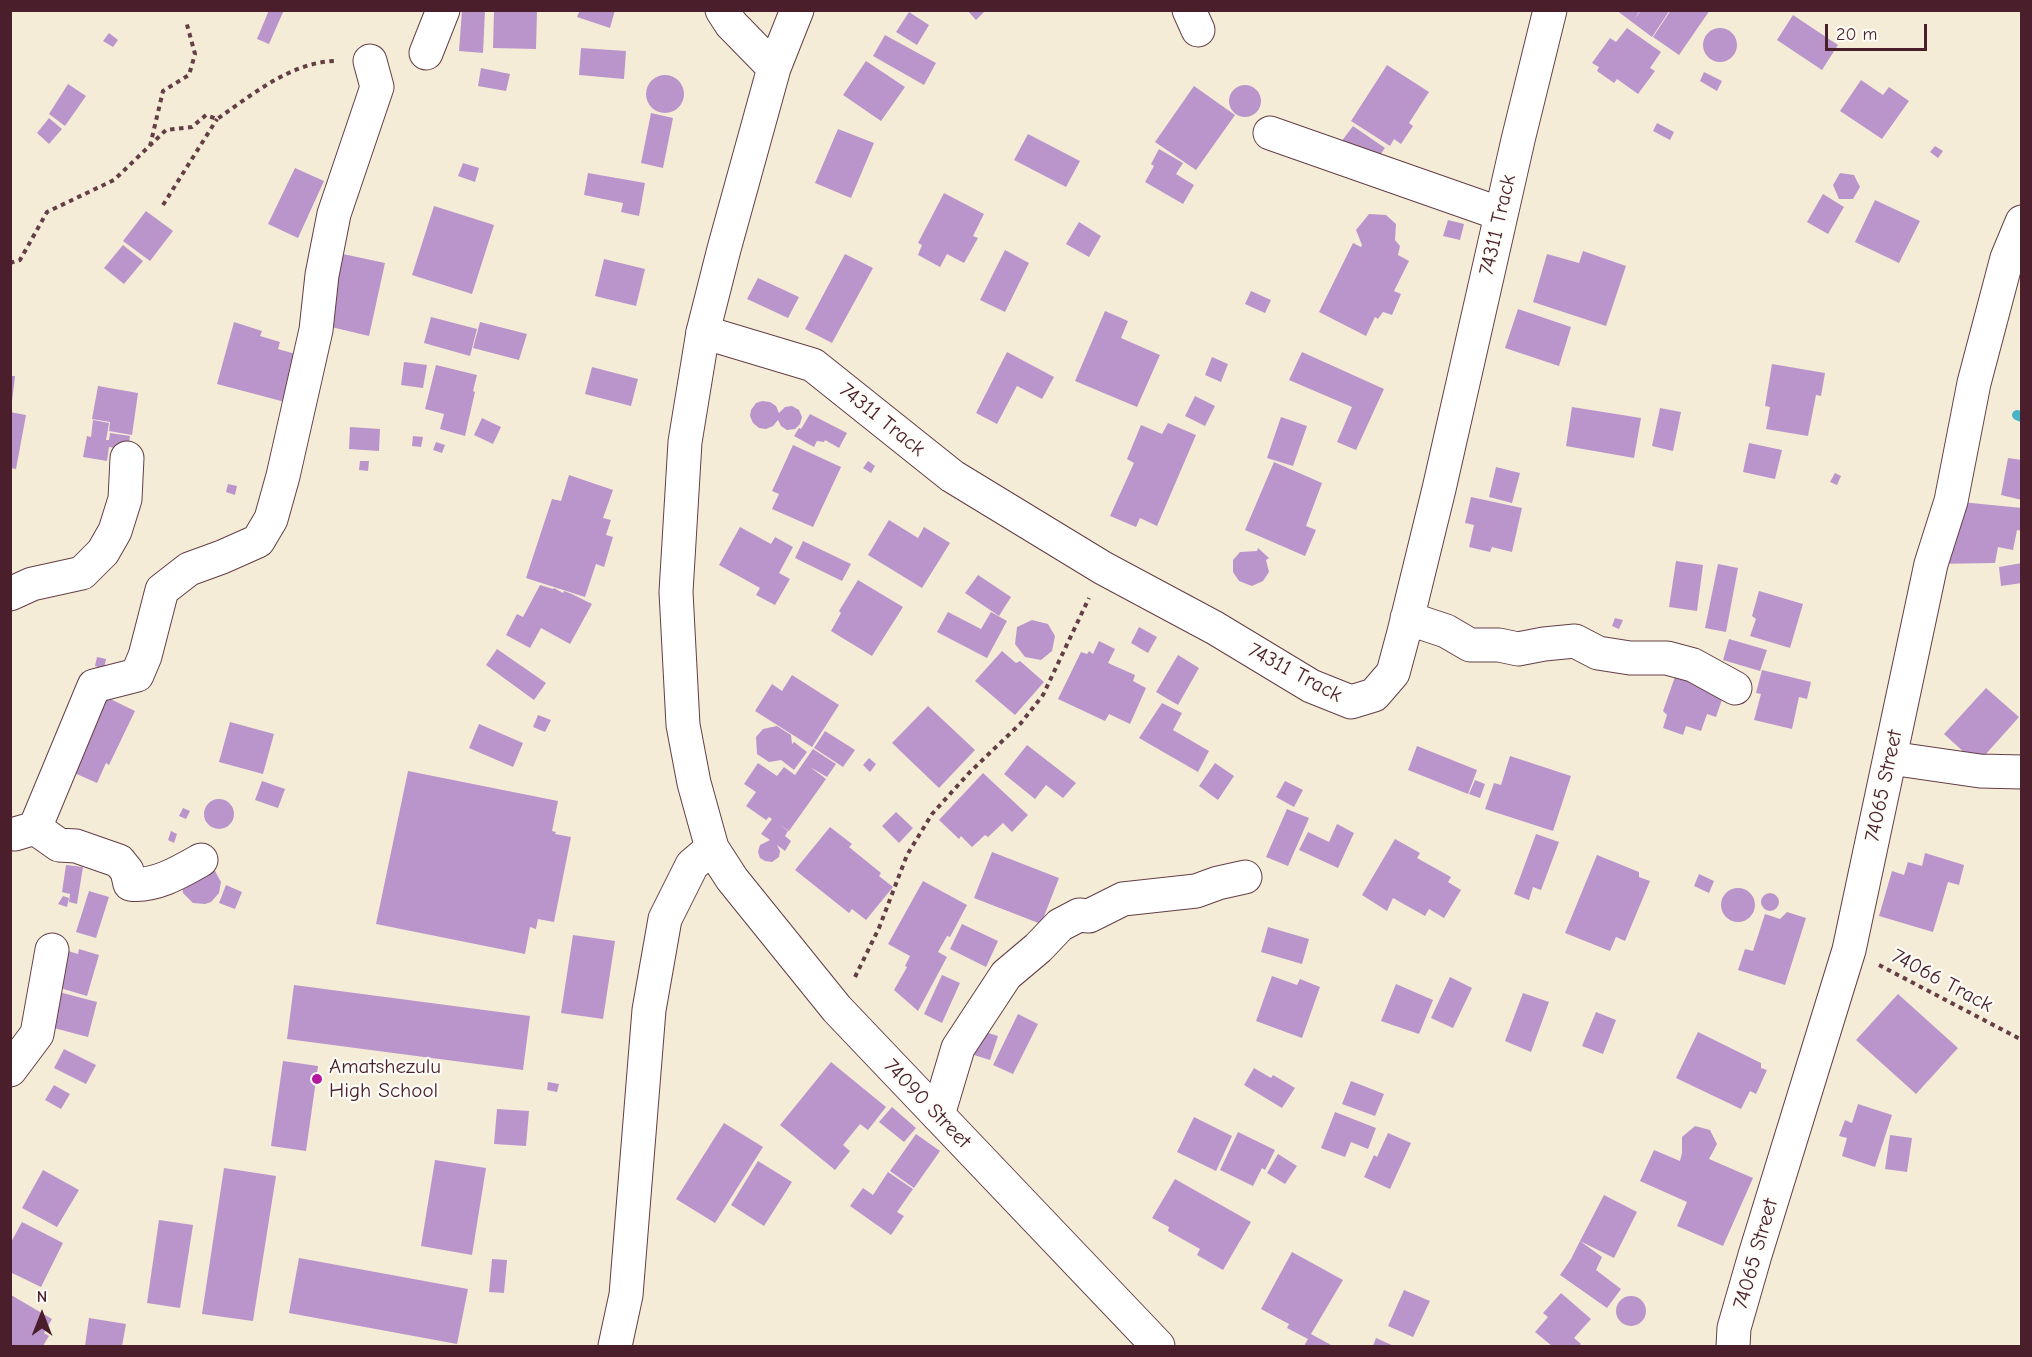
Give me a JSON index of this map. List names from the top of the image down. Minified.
{"streets":{"street":["74311 Track","74065 Street","74090 Street"],"path":["74066 Track"]},"crossings":[["74311 Track","74090 Street"],["74065 Street","74066 Track"]],"places":["Amatshezulu High School"],"scale_bar":"20 m","north":"top"}
